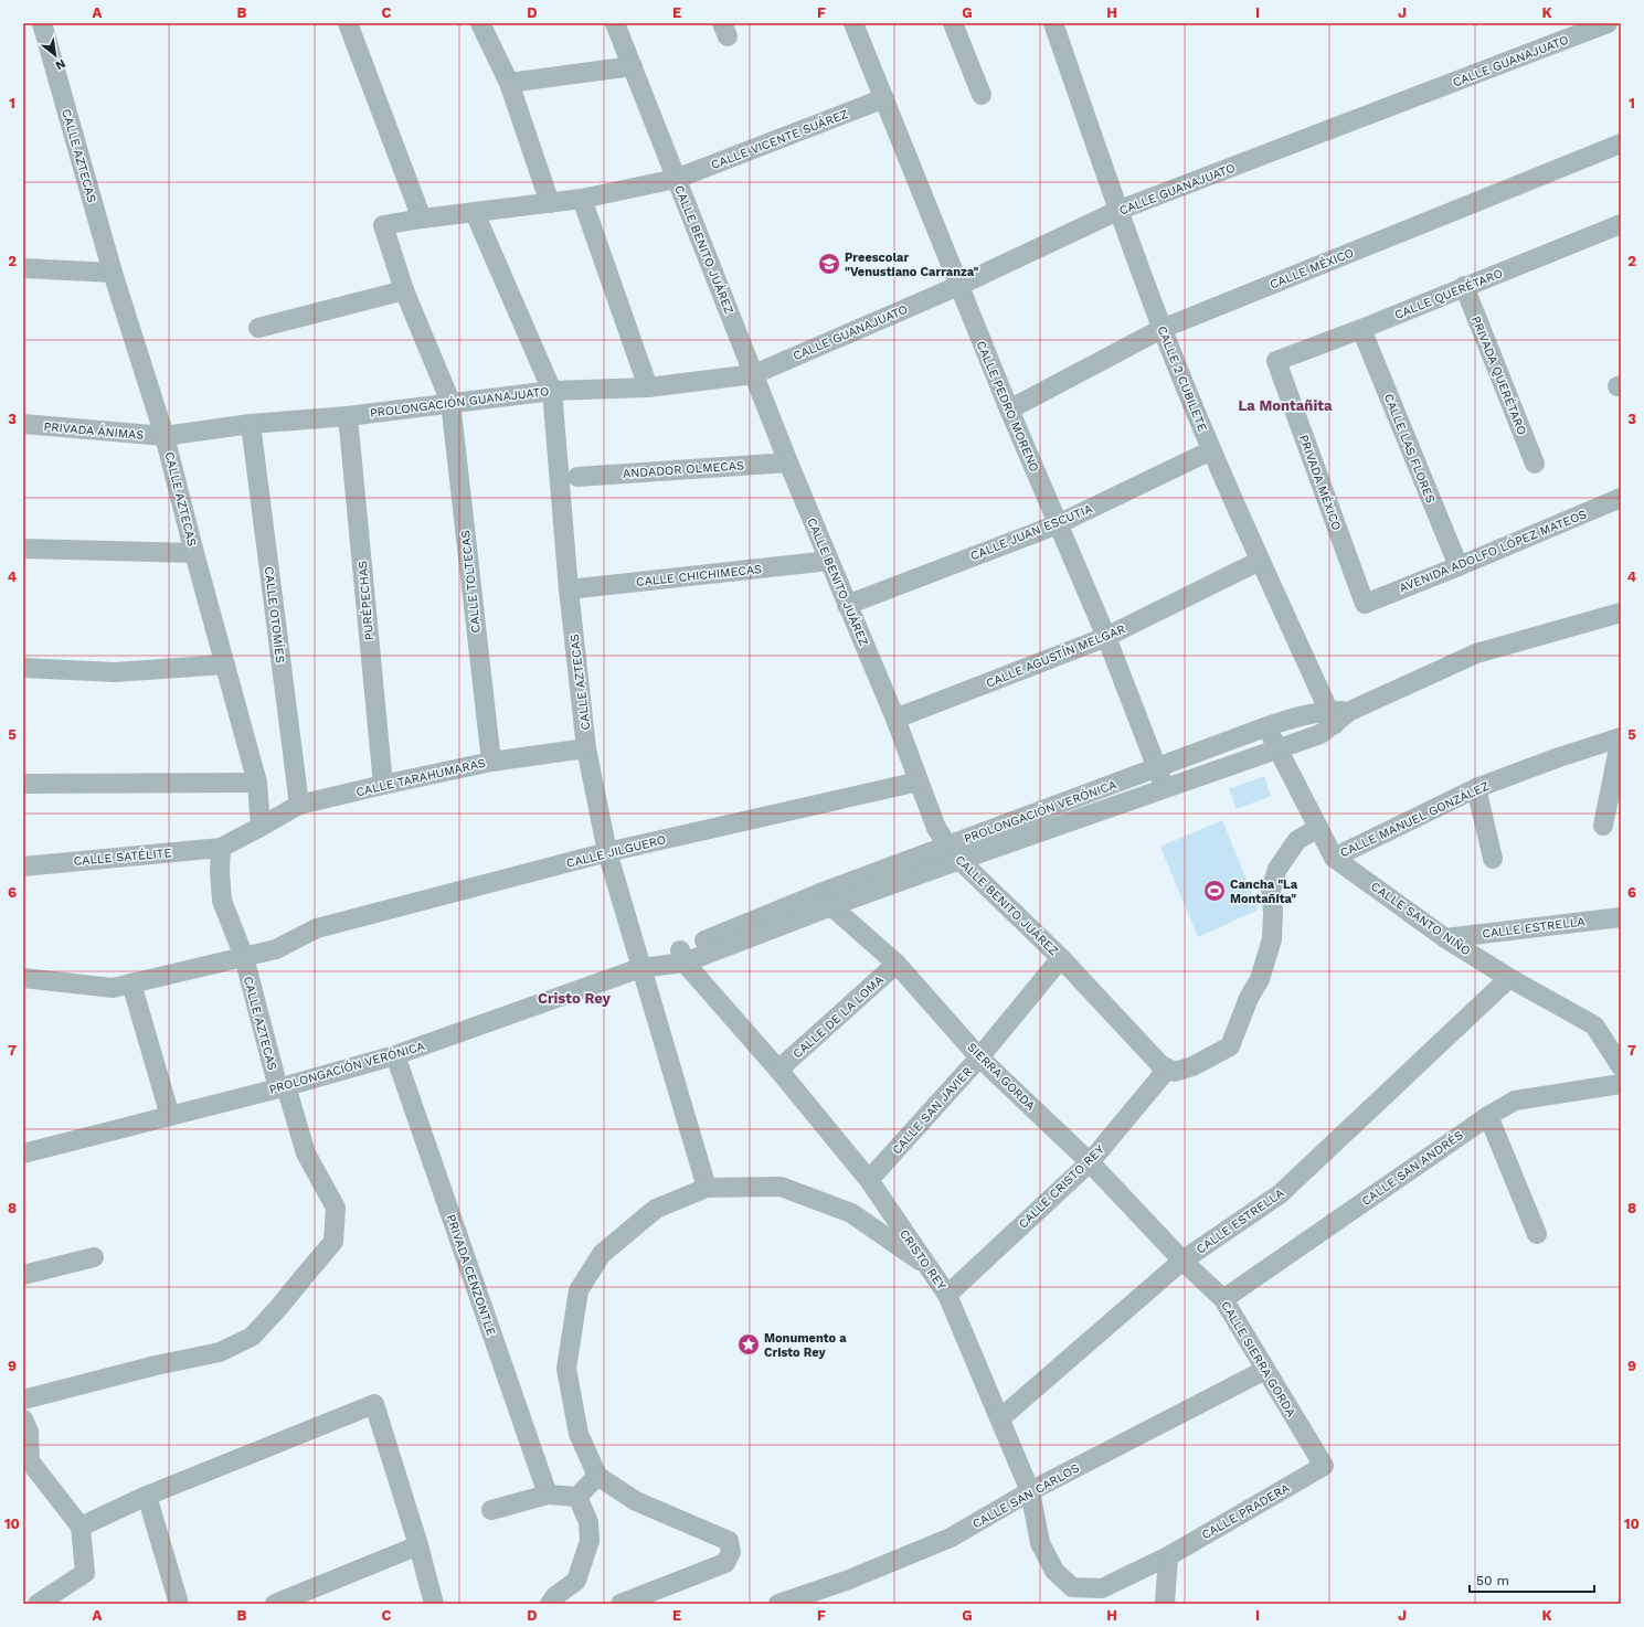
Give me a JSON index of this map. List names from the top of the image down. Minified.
{"streets":{"street":["CALLE GUANAJUATO","CALLE VICENTE SUÁREZ","CALLE AZTECAS","CALLE BENITO JUÁREZ","CALLE MÉXICO","CALLE QUERÉTARO","PRIVADA QUERÉTARO","CALLE 2 CUBILETE","PROLONGACIÓN GUANAJUATO","CALLE PEDRO MORENO","PRIVADA ÁNIMAS","CALLE LAS FLORES","ANDADOR OLMECAS","PRIVADA MÉXICO","CALLE JUAN ESCUTIA","AVENIDA ADOLFO LÓPEZ MATEOS","CALLE CHICHIMECAS","CALLE TOLTECAS","PURÉPECHAS","CALLE OTOMÍES","CALLE AGUSTÍN MELGAR","CALLE TARAHUMARAS","PROLONGACIÓN VERÓNICA","CALLE MANUEL GONZÁLEZ","CALLE JILGUERO","CALLE SATÉLITE","CALLE SANTO NIÑO","CALLE ESTRELLA","CALLE DE LA LOMA","SIERRA GORDA","CALLE SAN JAVIER","CALLE SAN ANDRÉS","CALLE CRISTO REY","CRISTO REY","PRIVADA CENZONTLE","CALLE SIERRA GORDA","CALLE SAN CARLOS","CALLE PRADERA"]},"crossings":[["CALLE GUANAJUATO","CALLE BENITO JUÁREZ"],["CALLE GUANAJUATO","CALLE 2 CUBILETE"],["CALLE GUANAJUATO","PROLONGACIÓN GUANAJUATO"],["CALLE GUANAJUATO","CALLE PEDRO MORENO"],["CALLE VICENTE SUÁREZ","CALLE AZTECAS"],["CALLE VICENTE SUÁREZ","CALLE BENITO JUÁREZ"],["CALLE VICENTE SUÁREZ","CALLE PEDRO MORENO"],["CALLE VICENTE SUÁREZ","CALLE TOLTECAS"],["CALLE AZTECAS","PROLONGACIÓN GUANAJUATO"],["CALLE AZTECAS","PRIVADA ÁNIMAS"],["CALLE AZTECAS","CALLE CHICHIMECAS"],["CALLE AZTECAS","CALLE TARAHUMARAS"],["CALLE AZTECAS","PROLONGACIÓN VERÓNICA"],["CALLE AZTECAS","CALLE JILGUERO"],["CALLE AZTECAS","CALLE SATÉLITE"],["CALLE BENITO JUÁREZ","PROLONGACIÓN GUANAJUATO"],["CALLE BENITO JUÁREZ","ANDADOR OLMECAS"],["CALLE BENITO JUÁREZ","CALLE JUAN ESCUTIA"],["CALLE BENITO JUÁREZ","CALLE CHICHIMECAS"],["CALLE BENITO JUÁREZ","CALLE AGUSTÍN MELGAR"],["CALLE BENITO JUÁREZ","PROLONGACIÓN VERÓNICA"],["CALLE BENITO JUÁREZ","CALLE JILGUERO"],["CALLE BENITO JUÁREZ","CALLE SAN JAVIER"],["CALLE BENITO JUÁREZ","CALLE CRISTO REY"],["CALLE MÉXICO","CALLE 2 CUBILETE"],["CALLE MÉXICO","CALLE PEDRO MORENO"],["CALLE QUERÉTARO","PRIVADA QUERÉTARO"],["CALLE QUERÉTARO","CALLE LAS FLORES"],["CALLE QUERÉTARO","PRIVADA MÉXICO"],["CALLE 2 CUBILETE","CALLE JUAN ESCUTIA"],["CALLE 2 CUBILETE","CALLE AGUSTÍN MELGAR"],["CALLE 2 CUBILETE","PROLONGACIÓN VERÓNICA"],["PROLONGACIÓN GUANAJUATO","PRIVADA ÁNIMAS"],["PROLONGACIÓN GUANAJUATO","CALLE TOLTECAS"],["PROLONGACIÓN GUANAJUATO","PURÉPECHAS"],["PROLONGACIÓN GUANAJUATO","CALLE OTOMÍES"],["CALLE PEDRO MORENO","CALLE JUAN ESCUTIA"],["CALLE PEDRO MORENO","CALLE AGUSTÍN MELGAR"],["CALLE PEDRO MORENO","PROLONGACIÓN VERÓNICA"],["CALLE LAS FLORES","AVENIDA ADOLFO LÓPEZ MATEOS"],["PRIVADA MÉXICO","AVENIDA ADOLFO LÓPEZ MATEOS"],["CALLE TOLTECAS","CALLE TARAHUMARAS"],["PURÉPECHAS","CALLE TARAHUMARAS"],["CALLE OTOMÍES","CALLE TARAHUMARAS"],["PROLONGACIÓN VERÓNICA","CALLE SANTO NIÑO"],["PROLONGACIÓN VERÓNICA","SIERRA GORDA"],["PROLONGACIÓN VERÓNICA","CRISTO REY"],["PROLONGACIÓN VERÓNICA","PRIVADA CENZONTLE"],["CALLE MANUEL GONZÁLEZ","CALLE SANTO NIÑO"],["CALLE SANTO NIÑO","CALLE ESTRELLA"],["CALLE ESTRELLA","SIERRA GORDA"],["CALLE ESTRELLA","CRISTO REY"],["CALLE ESTRELLA","CALLE SIERRA GORDA"],["CALLE DE LA LOMA","SIERRA GORDA"],["CALLE DE LA LOMA","CRISTO REY"],["SIERRA GORDA","CALLE SAN JAVIER"],["SIERRA GORDA","CALLE CRISTO REY"],["SIERRA GORDA","CALLE SIERRA GORDA"],["CALLE SAN JAVIER","CRISTO REY"],["CALLE SAN ANDRÉS","CALLE SIERRA GORDA"],["CALLE CRISTO REY","CRISTO REY"],["CRISTO REY","CALLE SAN CARLOS"],["CRISTO REY","CALLE PRADERA"],["CALLE SIERRA GORDA","CALLE SAN CARLOS"],["CALLE SIERRA GORDA","CALLE PRADERA"]],"districts":["La Montañita","Cristo Rey"],"places":{"school or university":["Preescolar \"Venustiano Carranza\""],"sports":["Cancha \"La Montañita\""],"place":["Monumento a Cristo Rey"]},"scale_bar":"50 m","north":"bottom right","grid":{"columns":["A","B","C","D","E","F","G","H","I","J","K"],"rows":["1","2","3","4","5","6","7","8","9","10"]}}
